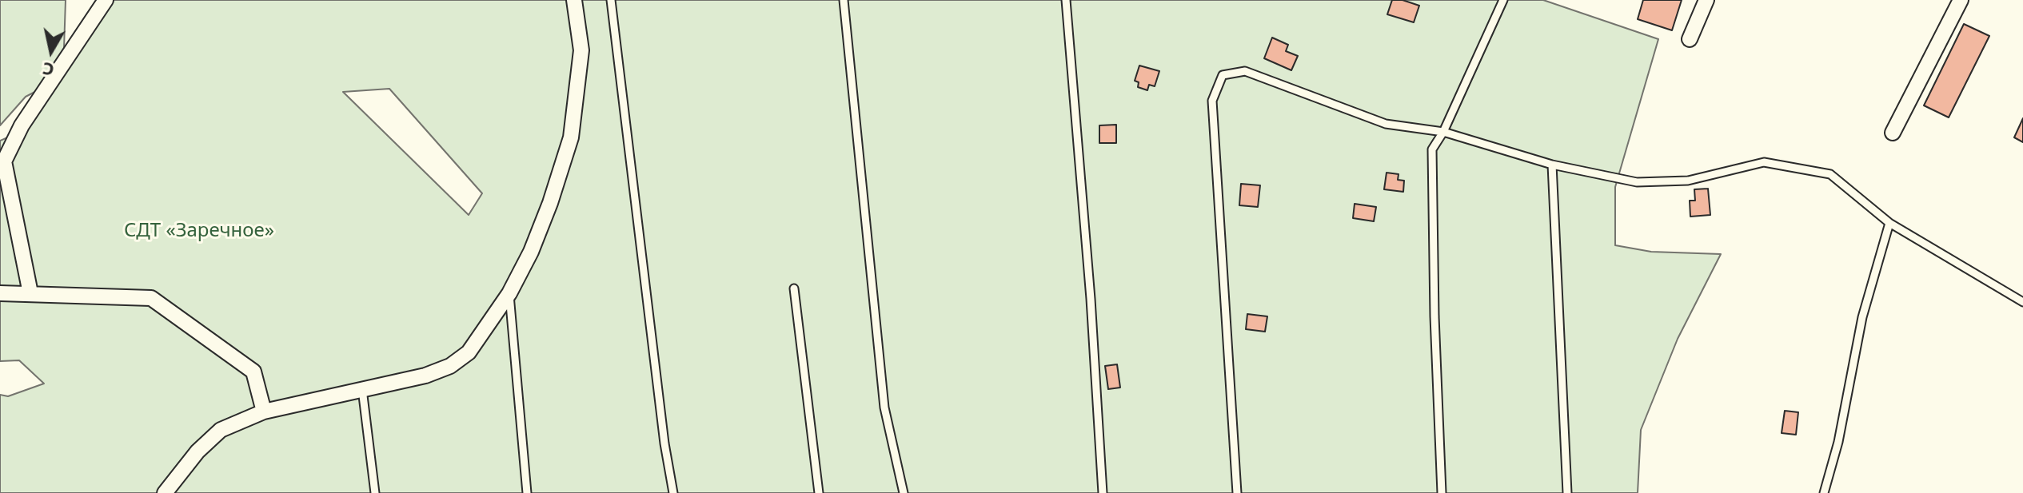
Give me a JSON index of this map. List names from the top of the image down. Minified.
{"parks":["СДТ «Заречное»"],"north":"bottom"}
